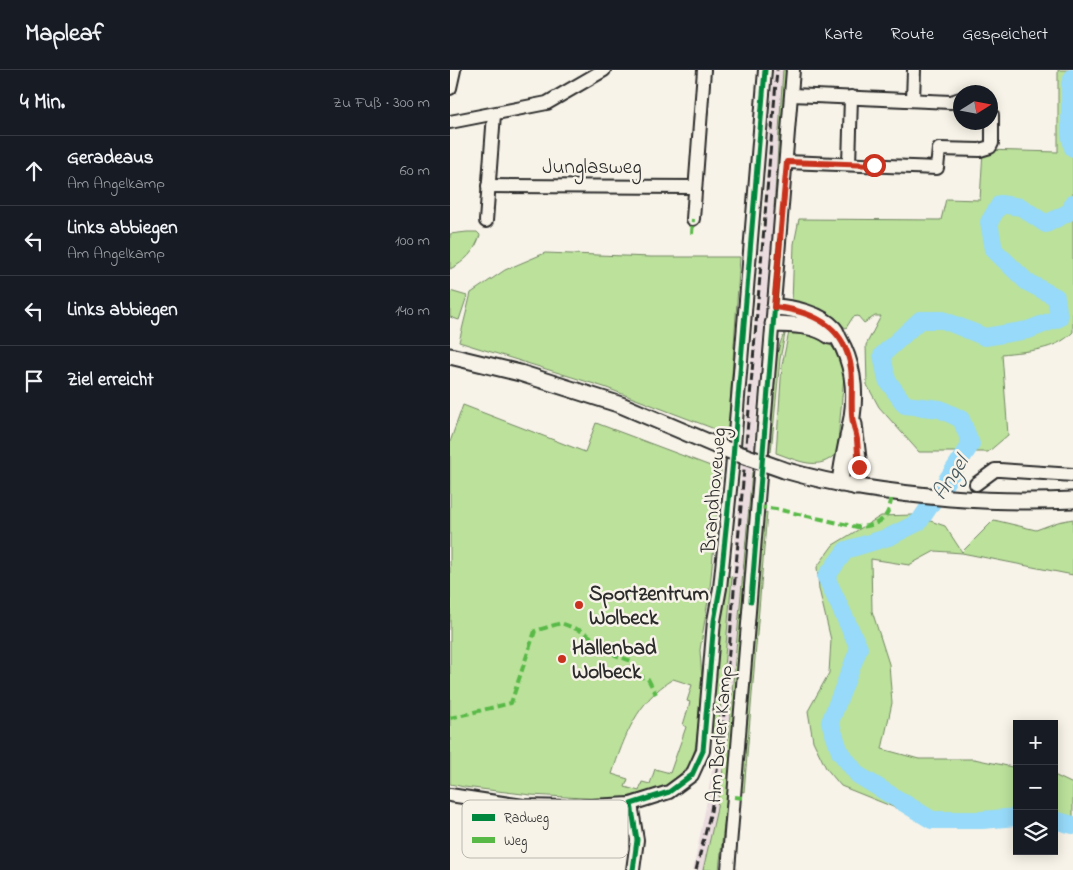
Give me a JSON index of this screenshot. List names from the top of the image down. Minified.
{"streets":{"street":["Junglasweg","Brandhoveweg","Am Berler Kamp"]},"water":["Angel"],"places":["Sportzentrum Wolbeck","Hallenbad Wolbeck"],"legend":["Radweg","Weg"],"north":"right","page":{"header":"Mapleaf","nav":["Karte","Route","Gespeichert"],"heading":["4 Min.","Zu Fuß · 300 m"],"list":[["Geradeaus","Am Angelkamp","60 m"],["Links abbiegen","Am Angelkamp","100 m"],["Links abbiegen","140 m"],"Ziel erreicht"],"map_buttons":["+","−"]}}
